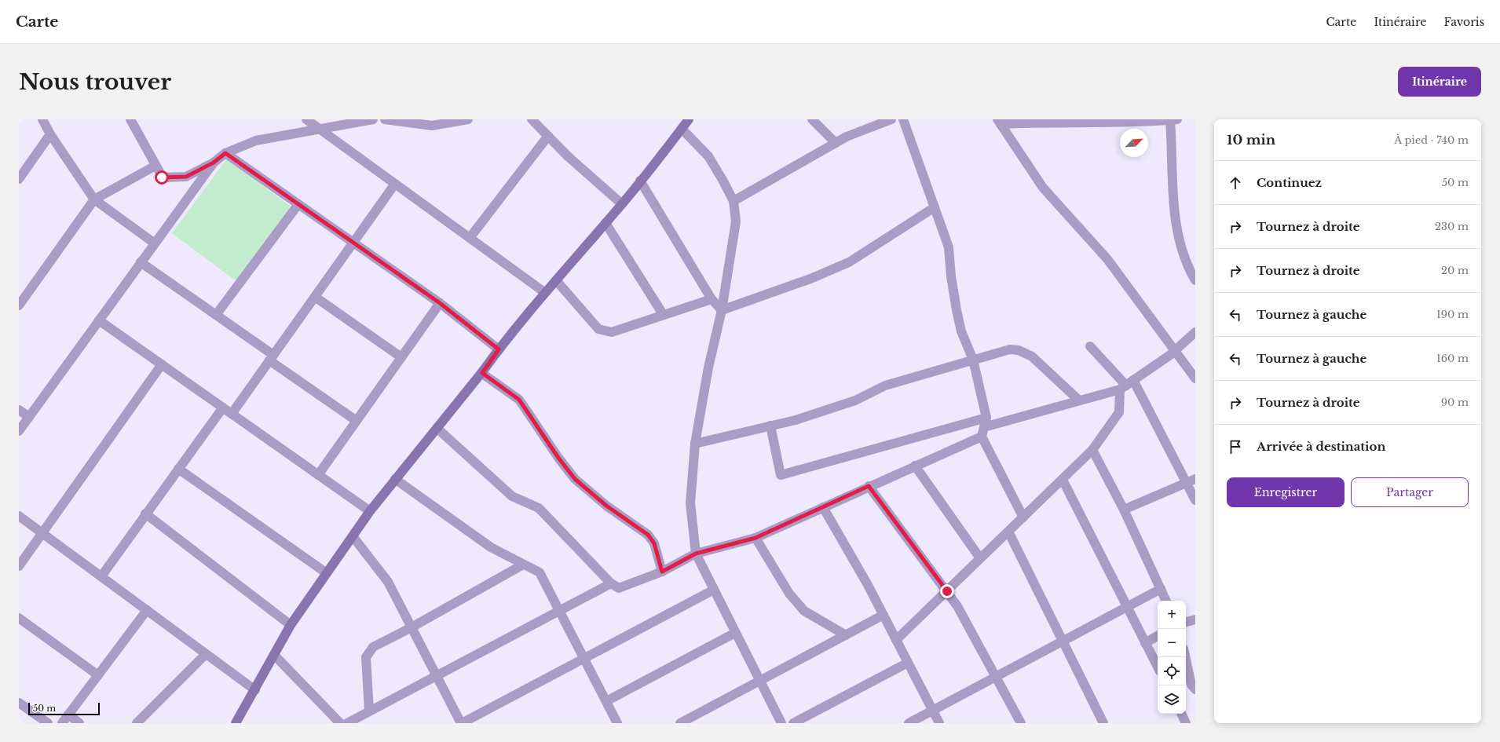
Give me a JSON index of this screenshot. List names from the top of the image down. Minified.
{"scale_bar":"50 m","north":"top right","page":{"header":"Carte","nav":["Carte","Itinéraire","Favoris"],"buttons":["Itinéraire",["Enregistrer","Partager"]],"title":"Nous trouver","heading":["10 min","À pied · 740 m"],"list":[["Continuez","50 m"],["Tournez à droite","230 m"],["Tournez à droite","20 m"],["Tournez à gauche","190 m"],["Tournez à gauche","160 m"],["Tournez à droite","90 m"],"Arrivée à destination"],"map_buttons":["+","−"],"scale":"50 m"}}
